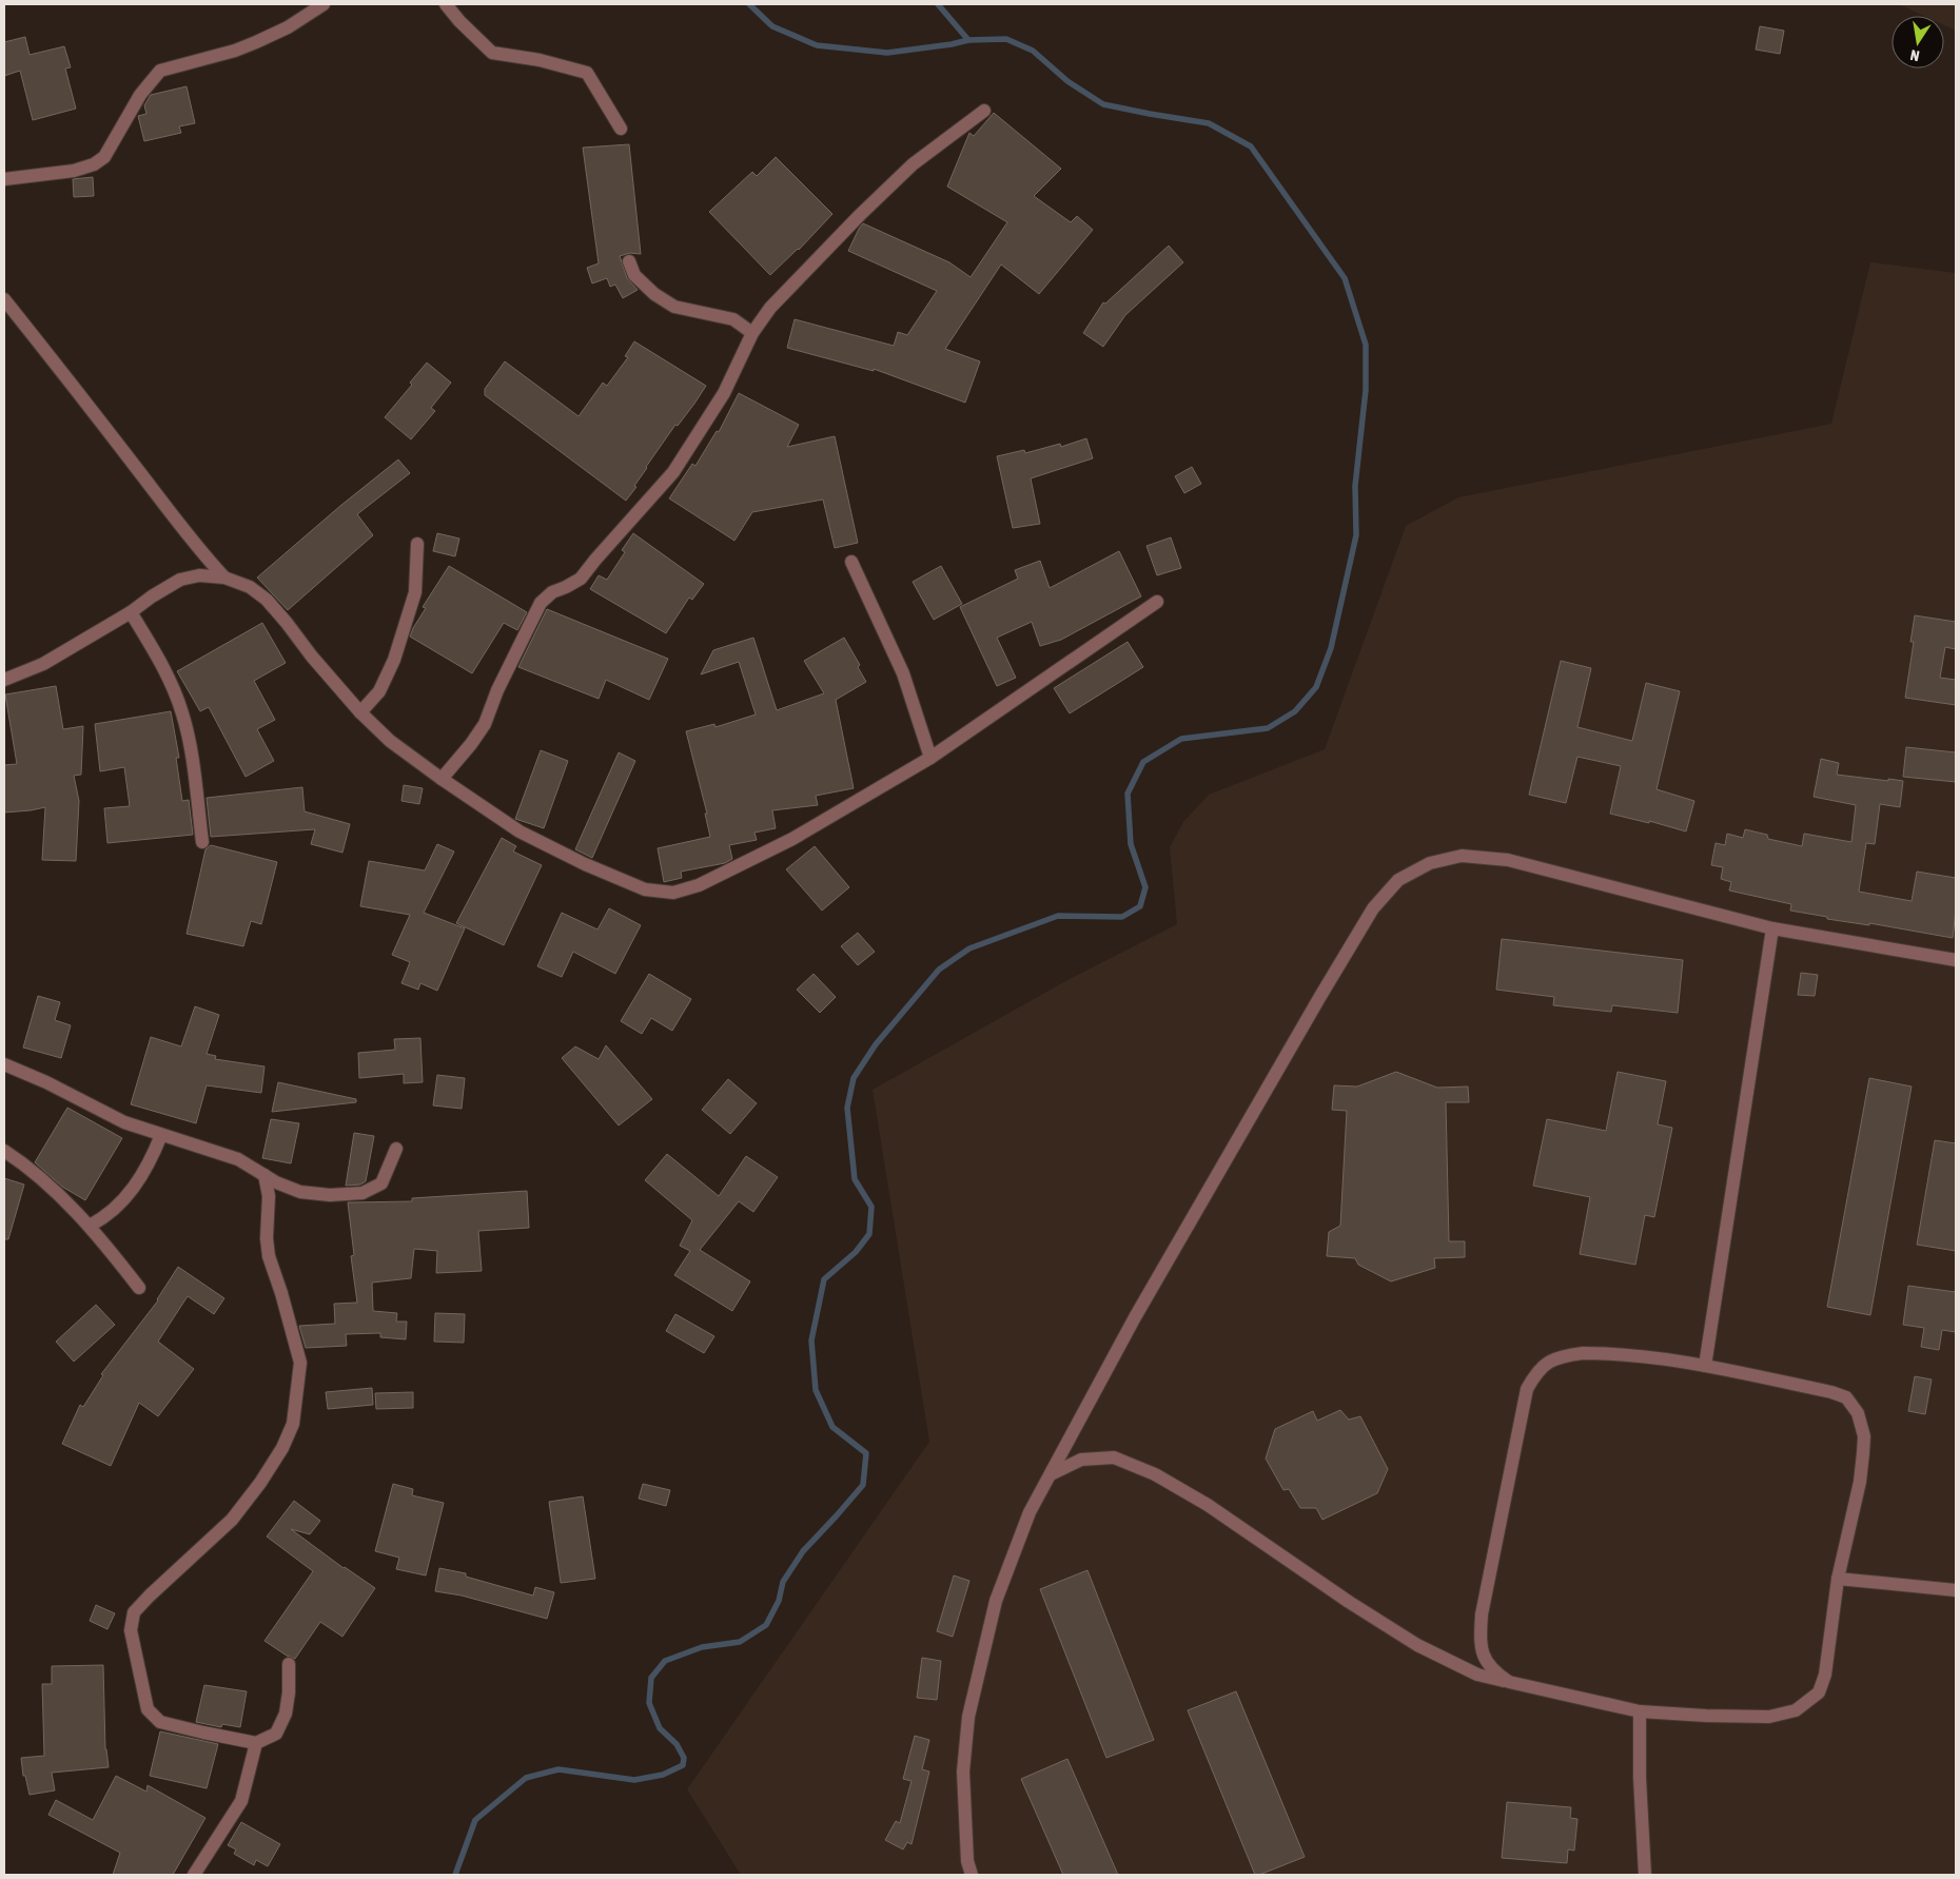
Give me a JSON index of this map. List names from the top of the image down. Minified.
{"north":"bottom"}
